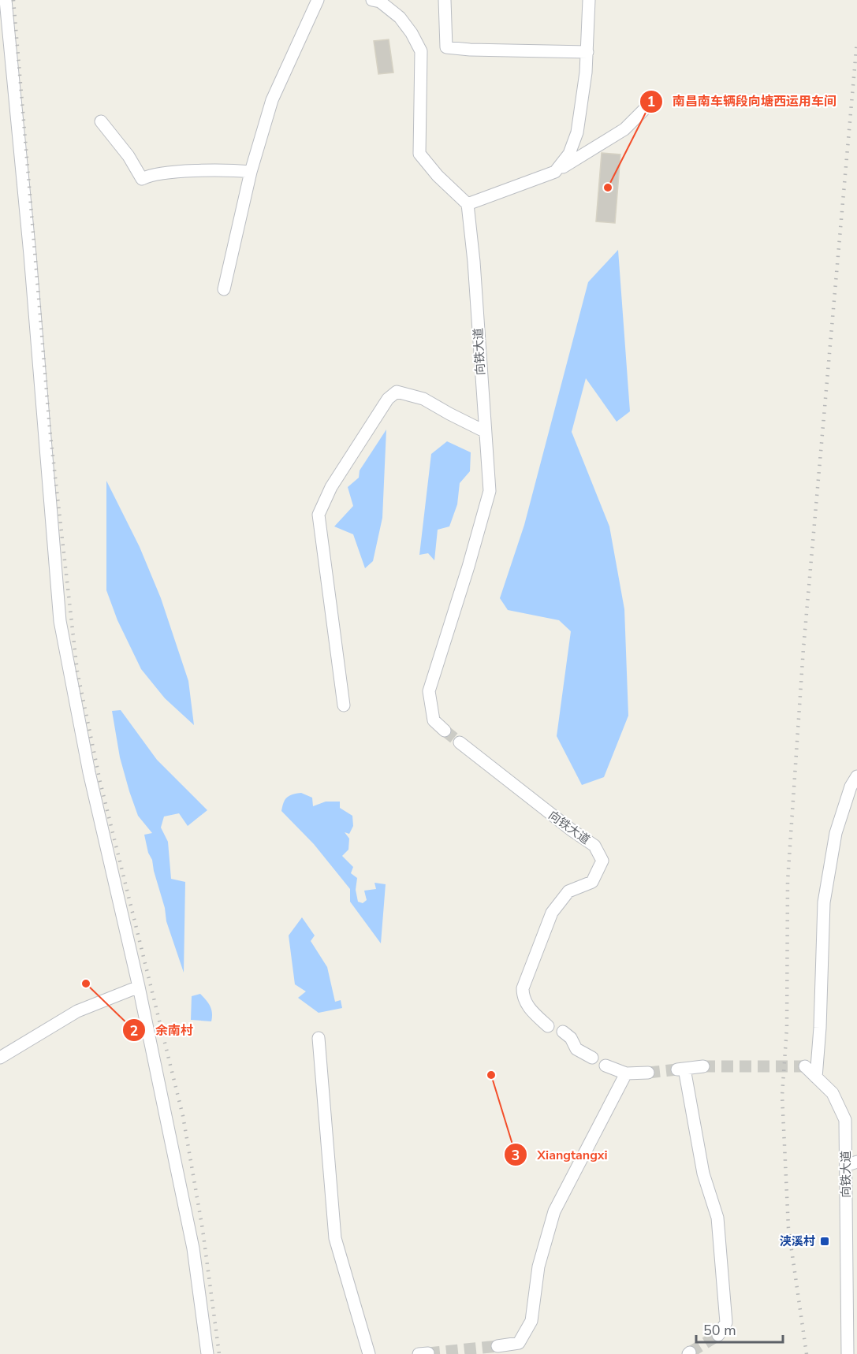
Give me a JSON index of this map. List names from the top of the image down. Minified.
{"streets":{"street":["向铁大道"]},"places":{"other":["南昌南车辆段向塘西运用车间","余南村","Xiangtangxi"],"transit":["浃溪村"]},"scale_bar":"50 m"}
